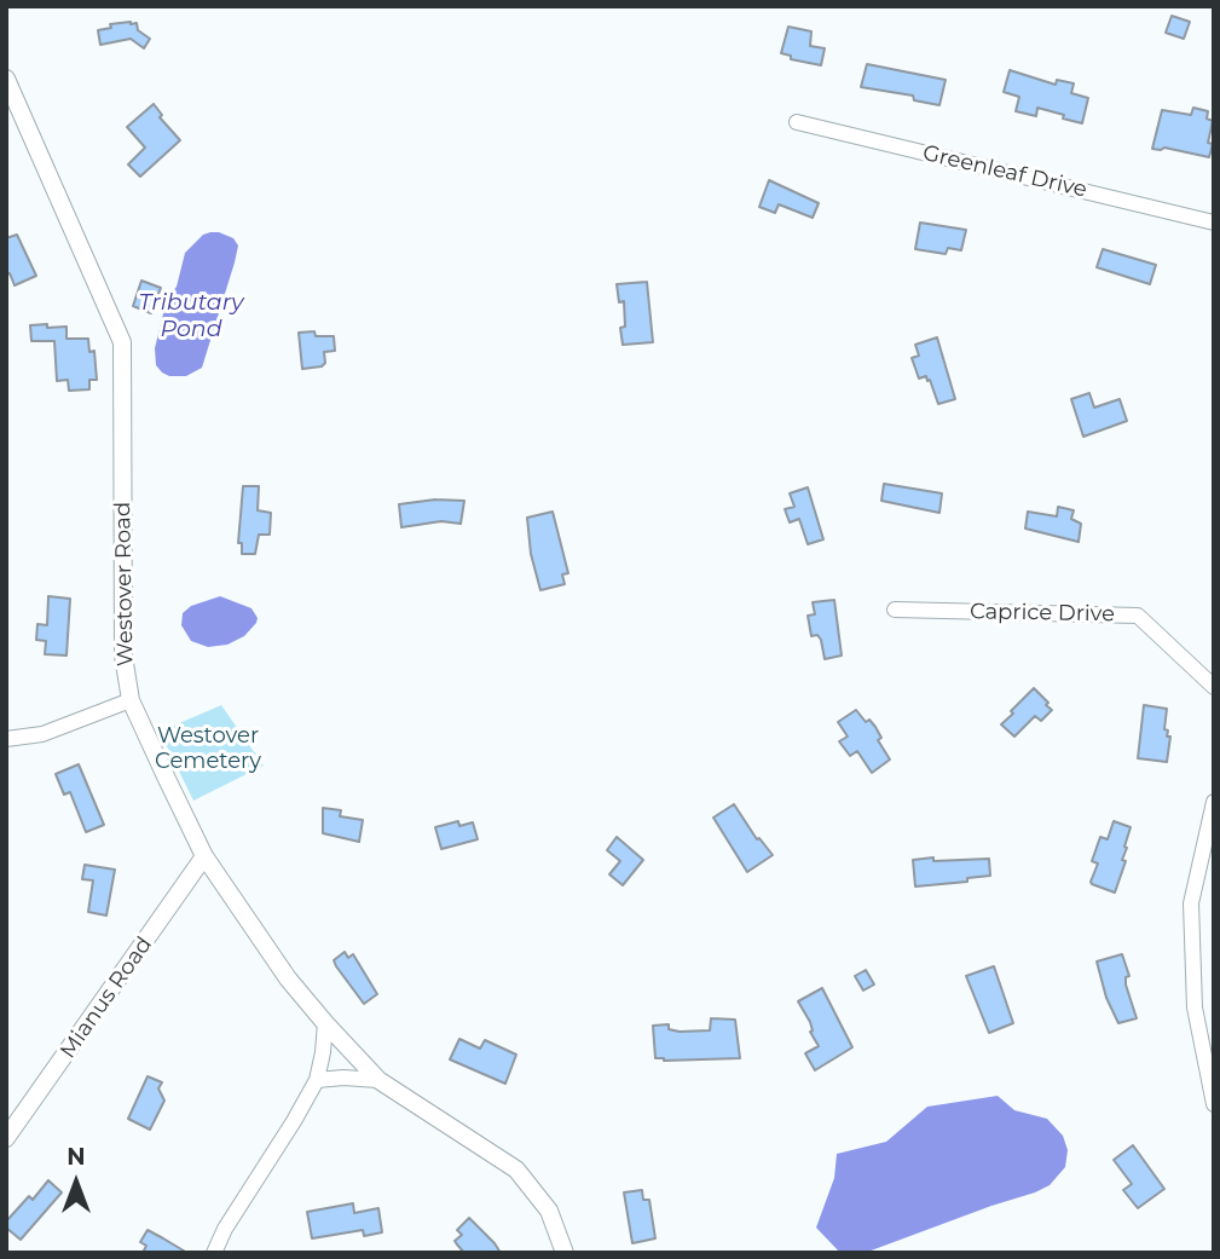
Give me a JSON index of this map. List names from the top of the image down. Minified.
{"streets":{"street":["Greenleaf Drive","Westover Road","Caprice Drive","Mianus Road"]},"crossings":[["Westover Road","Mianus Road"]],"water":["Tributary Pond"],"parks":["Westover Cemetery"],"north":"top"}
